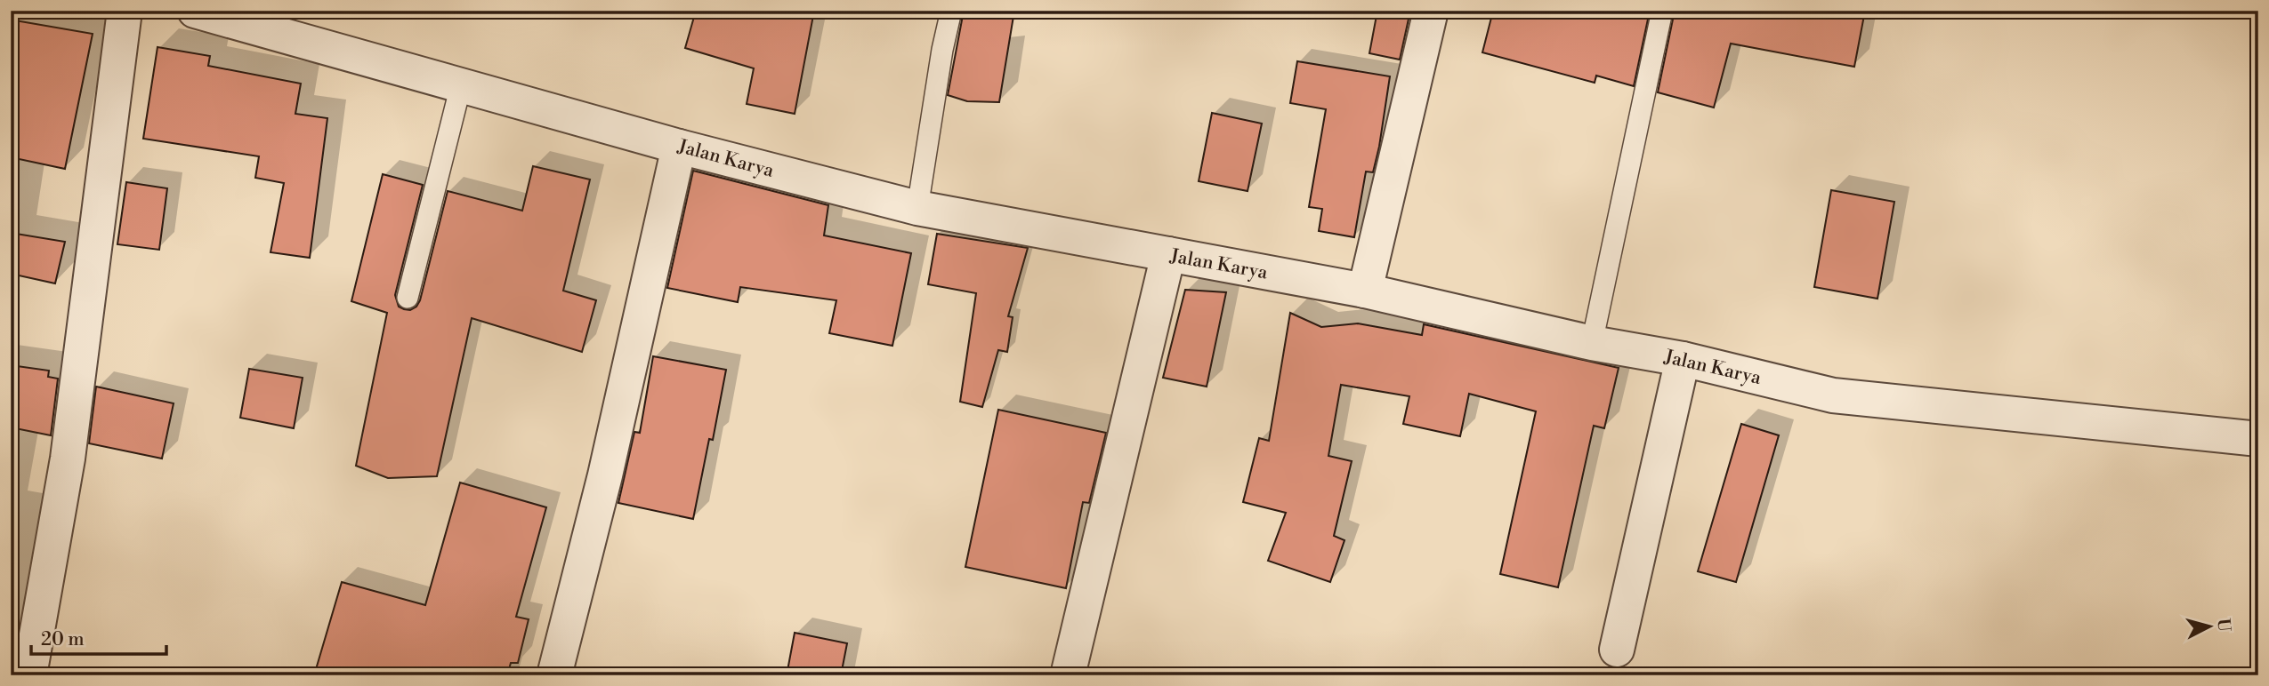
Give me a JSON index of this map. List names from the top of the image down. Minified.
{"streets":{"street":["Jalan Karya"]},"scale_bar":"20 m","north":"right"}
